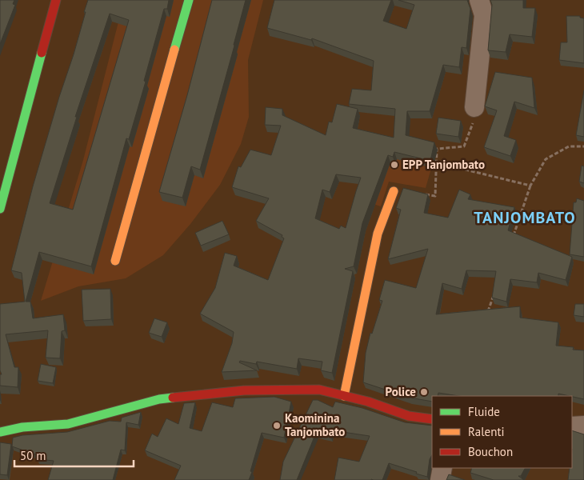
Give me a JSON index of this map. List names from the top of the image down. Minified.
{"districts":["TANJOMBATO"],"places":["EPP Tanjombato","Police","Kaominina Tanjombato"],"legend":["Fluide","Ralenti","Bouchon"],"scale_bar":"50 m"}
